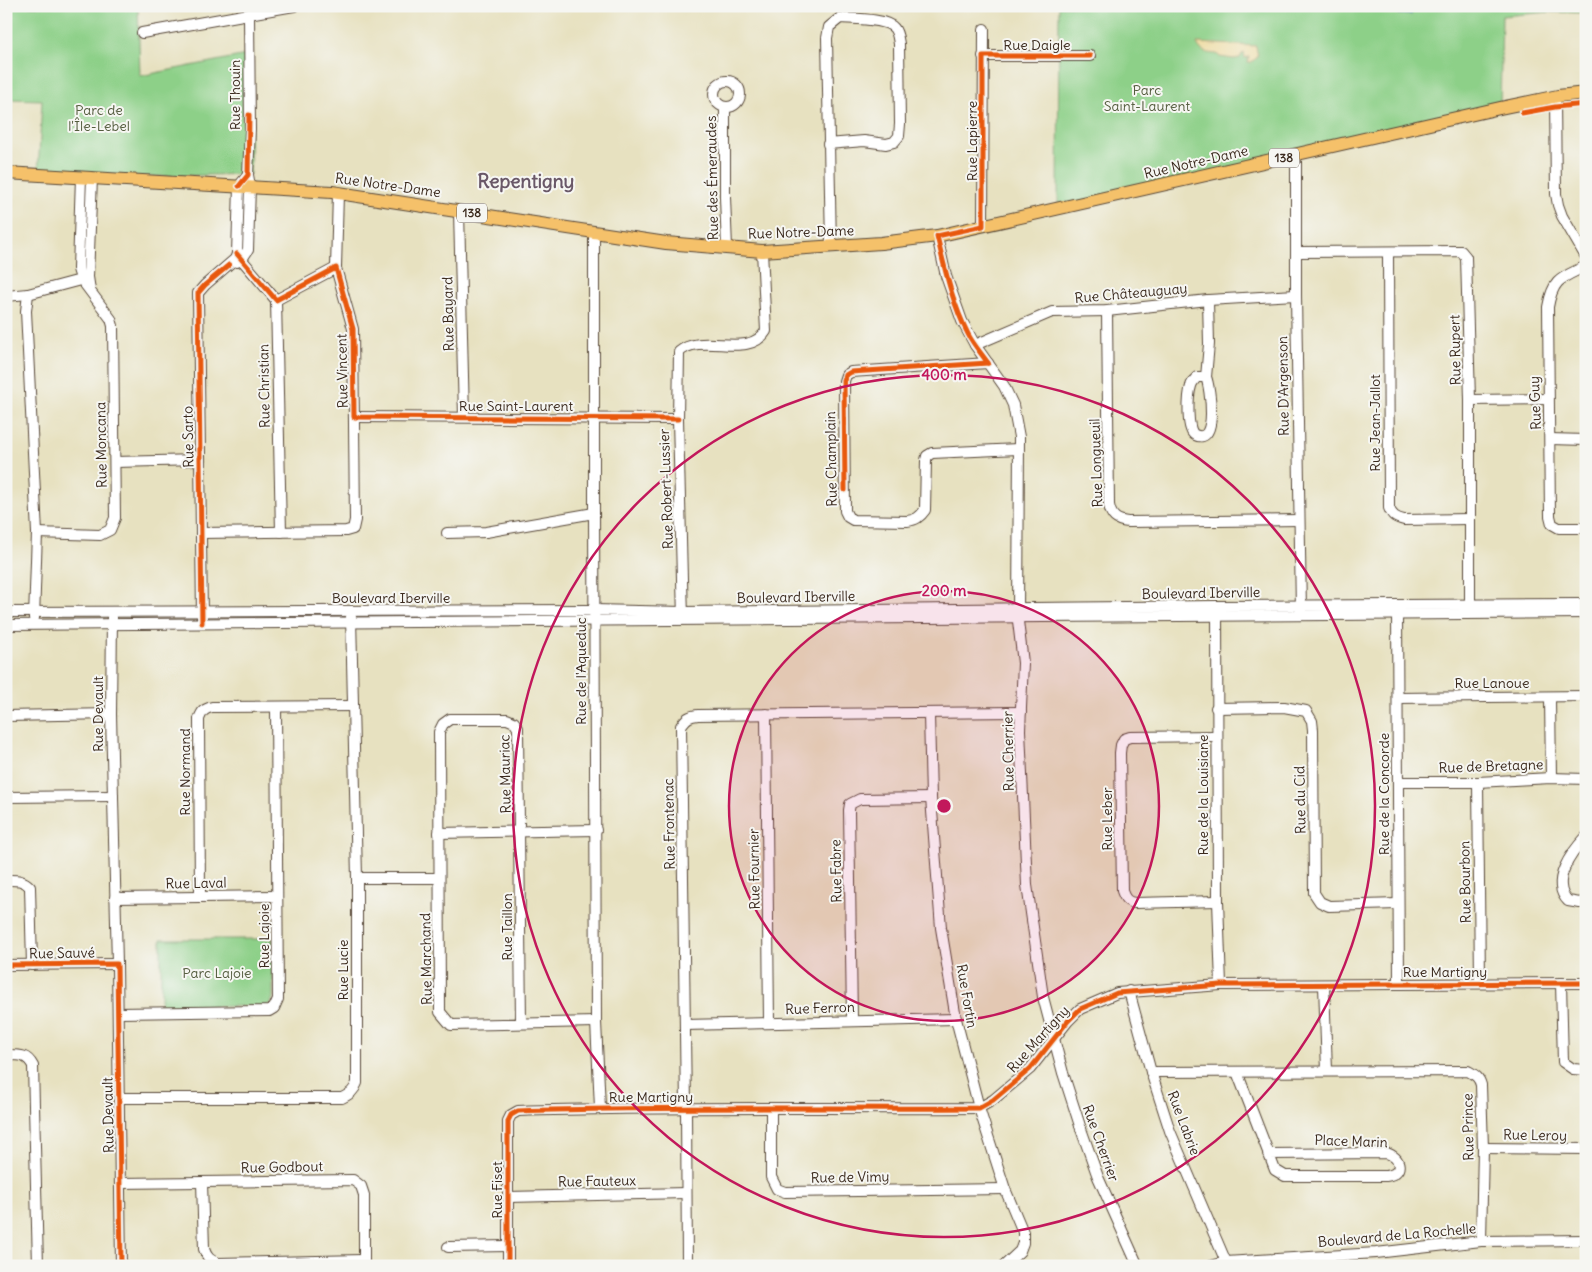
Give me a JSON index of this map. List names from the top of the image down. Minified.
{"streets":{"main road":["138","Rue Notre-Dame"],"street":["Rue Daigle","Rue Thouin","Rue Lapierre","Rue des Émeraudes","Rue Châteauguay","Rue Bayard","Rue Rupert","Rue Vincent","Rue Christian","Rue D'Argenson","Rue Guy","Rue Saint-Laurent","Rue Jean-Jallot","Rue Sarto","Rue Moncana","Rue Champlain","Rue Longueuil","Rue Robert-Lussier","Boulevard Iberville","Rue de l'Aqueduc","Rue Lanoue","Rue Devault","Rue Cherrier","Rue de Bretagne","Rue Normand","Rue Mauriac","Rue de la Concorde","Rue de la Louisiane","Rue du Cid","Rue Leber","Rue Frontenac","Rue Fournier","Rue Fabre","Rue Bourbon","Rue Laval","Rue Taillon","Rue Lajoie","Rue Sauvé","Rue Marchand","Rue Lucie","Rue Martigny","Rue Fortin","Rue Ferron","Rue Labrie","Rue Prince","Rue Leroy","Place Marin","Rue Godbout","Rue de Vimy","Rue Fauteux","Rue Fiset","Boulevard de La Rochelle"]},"crossings":[["Rue Daigle","Rue Lapierre"],["Rue Thouin","Rue Notre-Dame"],["Rue Lapierre","Rue Notre-Dame"],["Rue Notre-Dame","Rue des Émeraudes"],["Rue Notre-Dame","Rue Bayard"],["Rue Notre-Dame","Rue Vincent"],["Rue Notre-Dame","Rue D'Argenson"],["Rue Notre-Dame","Rue Robert-Lussier"],["Rue Notre-Dame","Rue de l'Aqueduc"],["Rue Notre-Dame","Rue Cherrier"],["Rue Châteauguay","Rue D'Argenson"],["Rue Châteauguay","Rue Longueuil"],["Rue Châteauguay","Rue Cherrier"],["Rue Bayard","Rue Saint-Laurent"],["Rue Rupert","Rue D'Argenson"],["Rue Rupert","Rue Jean-Jallot"],["Rue Rupert","Boulevard Iberville"],["Rue Vincent","Rue Christian"],["Rue Vincent","Rue Saint-Laurent"],["Rue Vincent","Rue Sarto"],["Rue D'Argenson","Rue Longueuil"],["Rue D'Argenson","Boulevard Iberville"],["Rue Saint-Laurent","Rue Robert-Lussier"],["Rue Saint-Laurent","Rue de l'Aqueduc"],["Rue Sarto","Boulevard Iberville"],["Rue Champlain","Rue Cherrier"],["Rue Robert-Lussier","Boulevard Iberville"],["Boulevard Iberville","Rue de l'Aqueduc"],["Boulevard Iberville","Rue Devault"],["Boulevard Iberville","Rue Cherrier"],["Boulevard Iberville","Rue de la Concorde"],["Boulevard Iberville","Rue de la Louisiane"],["Boulevard Iberville","Rue Lucie"],["Rue de l'Aqueduc","Rue Marchand"],["Rue de l'Aqueduc","Rue Martigny"],["Rue Lanoue","Rue de la Concorde"],["Rue Devault","Rue Laval"],["Rue Devault","Rue Lajoie"],["Rue Devault","Rue Sauvé"],["Rue Devault","Rue Lucie"],["Rue Devault","Rue Godbout"],["Rue Cherrier","Rue Frontenac"],["Rue Cherrier","Rue Martigny"],["Rue de Bretagne","Rue de la Concorde"],["Rue de Bretagne","Rue Bourbon"],["Rue Normand","Rue Laval"],["Rue Normand","Rue Lajoie"],["Rue Normand","Rue Lucie"],["Rue Mauriac","Rue Taillon"],["Rue Mauriac","Rue Marchand"],["Rue de la Concorde","Rue du Cid"],["Rue de la Concorde","Rue Martigny"],["Rue de la Louisiane","Rue du Cid"],["Rue de la Louisiane","Rue Leber"],["Rue de la Louisiane","Rue Martigny"],["Rue Frontenac","Rue Fournier"],["Rue Frontenac","Rue Martigny"],["Rue Frontenac","Rue Fortin"],["Rue Frontenac","Rue Ferron"],["Rue Frontenac","Rue Fauteux"],["Rue Fournier","Rue Ferron"],["Rue Fabre","Rue Fortin"],["Rue Fabre","Rue Ferron"],["Rue Bourbon","Rue Martigny"],["Rue Laval","Rue Lajoie"],["Rue Taillon","Rue Marchand"],["Rue Martigny","Rue Fortin"],["Rue Martigny","Rue Labrie"],["Rue Martigny","Rue de Vimy"],["Rue Martigny","Rue Fiset"],["Rue Fortin","Rue Ferron"],["Rue Fortin","Rue de Vimy"],["Rue Labrie","Rue Prince"],["Rue Labrie","Boulevard de La Rochelle"],["Rue Prince","Rue Leroy"],["Rue Prince","Place Marin"],["Rue Prince","Boulevard de La Rochelle"],["Rue Fauteux","Rue Fiset"]],"districts":["Repentigny"],"parks":["Parc Saint-Laurent","Parc de l'Île-Lebel","Parc Lajoie"],"rings":["400 m","200 m"]}
